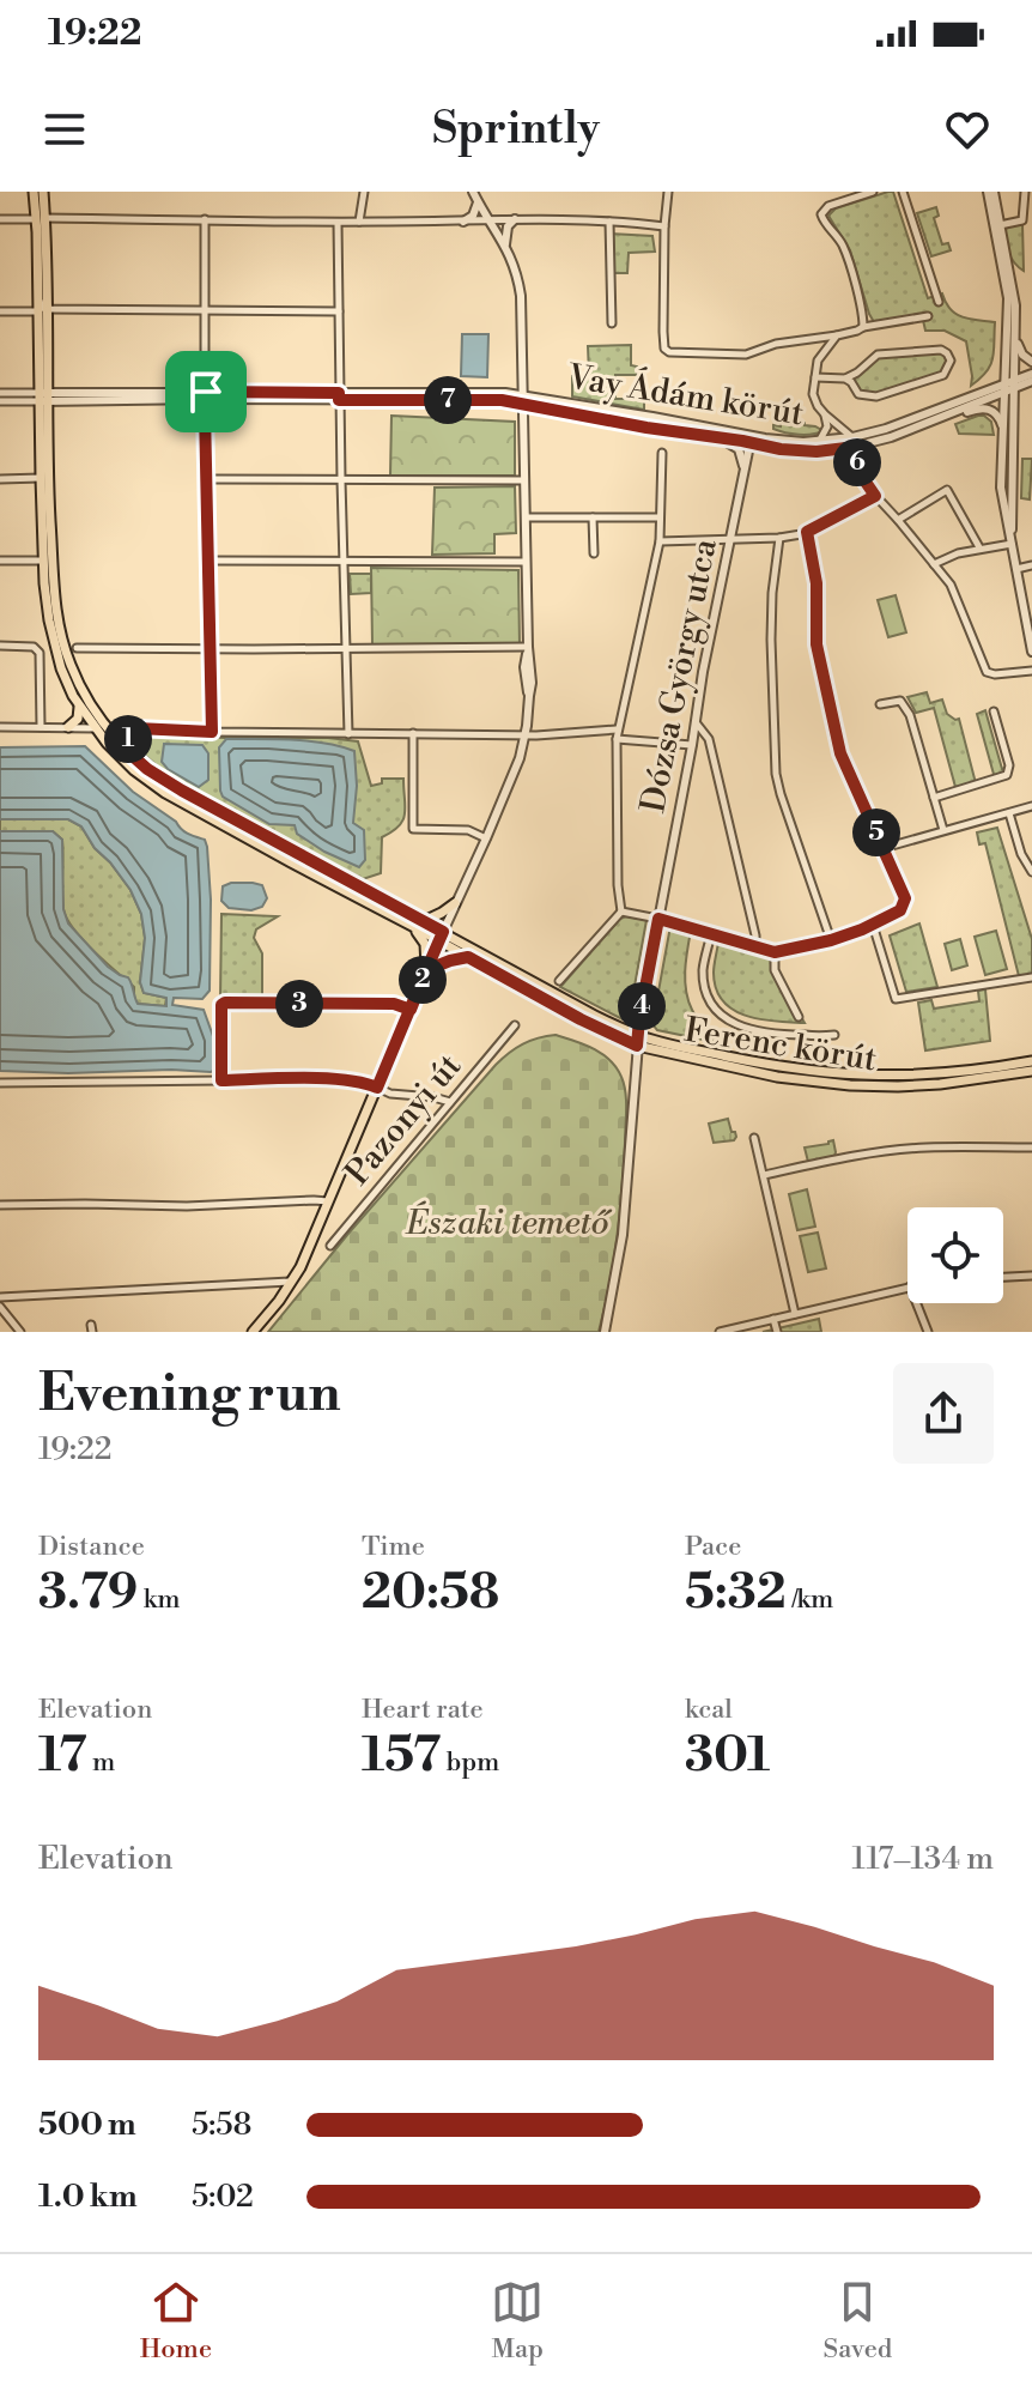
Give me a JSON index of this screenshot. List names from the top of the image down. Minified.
{"streets":{"main road":["Ferenc körút","Pazonyi út"],"street":["Vay Ádám körút","Dózsa György utca"]},"crossings":[["Vay Ádám körút","Dózsa György utca"],["Dózsa György utca","Ferenc körút"]],"parks":["Északi temető"],"page":{"status":"19:22","header":"Sprintly","pins":["7","6","1","5","2","3","4"],"heading":["Evening run","19:22"],"stats":[["Distance","3.79 km"],["Time","20:58"],["Pace","5:32 /km"],["Elevation","17 m"],["Heart rate","157 bpm"],["kcal","301"]],"chart":["Elevation","117–134 m"],"list":[{"name":"500 m","note":"5:58"},{"name":"1.0 km","note":"5:02"}],"tabs":["Home","Map","Saved"]}}
